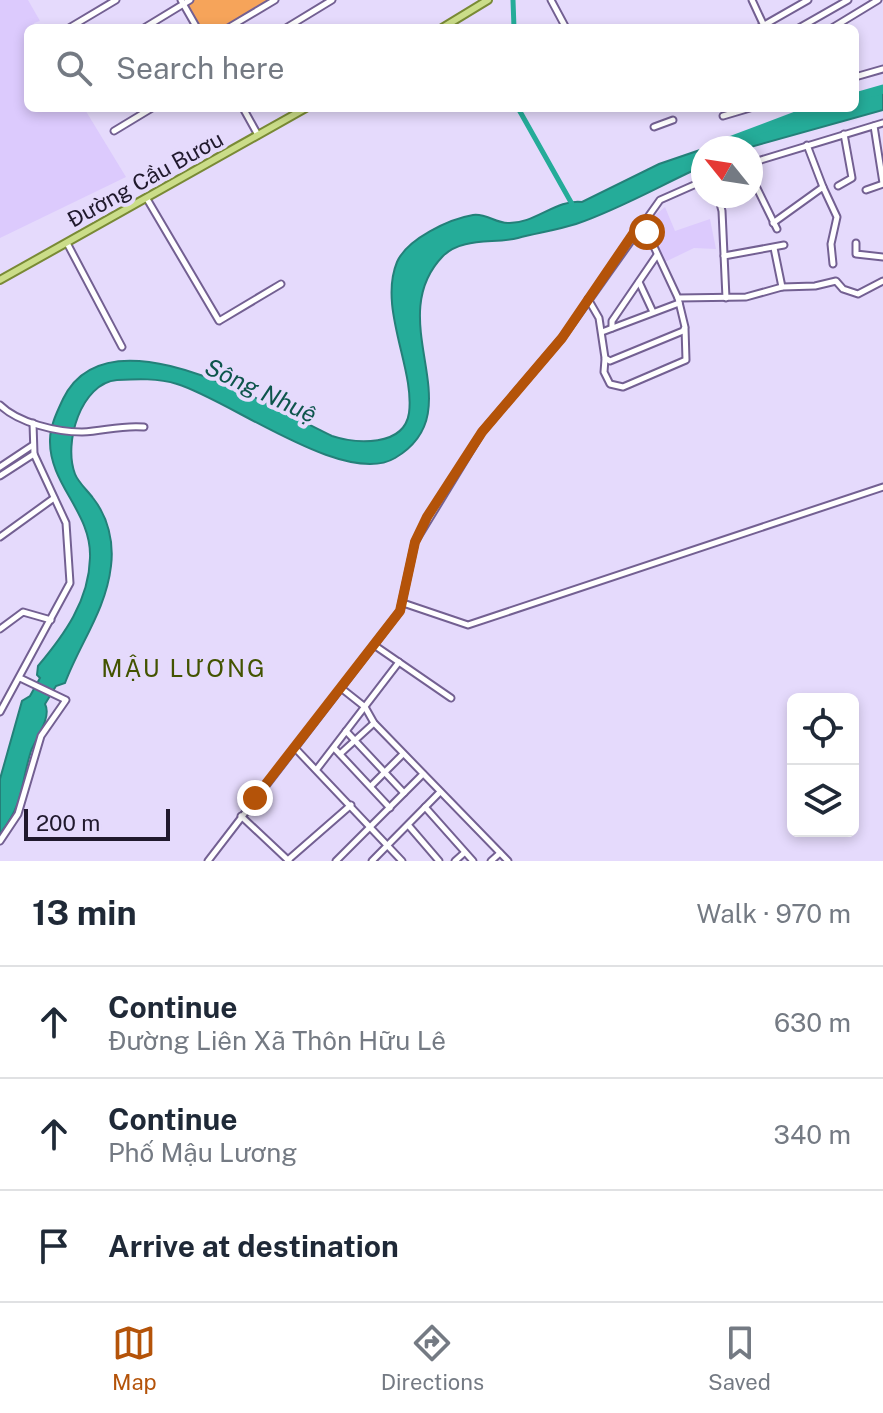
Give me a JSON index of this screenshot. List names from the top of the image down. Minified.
{"streets":{"main road":["Đường Cầu Bươu"]},"districts":["MẬU LƯƠNG"],"water":["Sông Nhuệ"],"scale_bar":"200 m","north":"top left","page":{"search":"Search here","scale":"200 m","heading":["13 min","Walk · 970 m"],"list":[["Continue","Đường Liên Xã Thôn Hữu Lê","630 m"],["Continue","Phố Mậu Lương","340 m"],"Arrive at destination"],"nav":["Map","Directions","Saved"]}}
